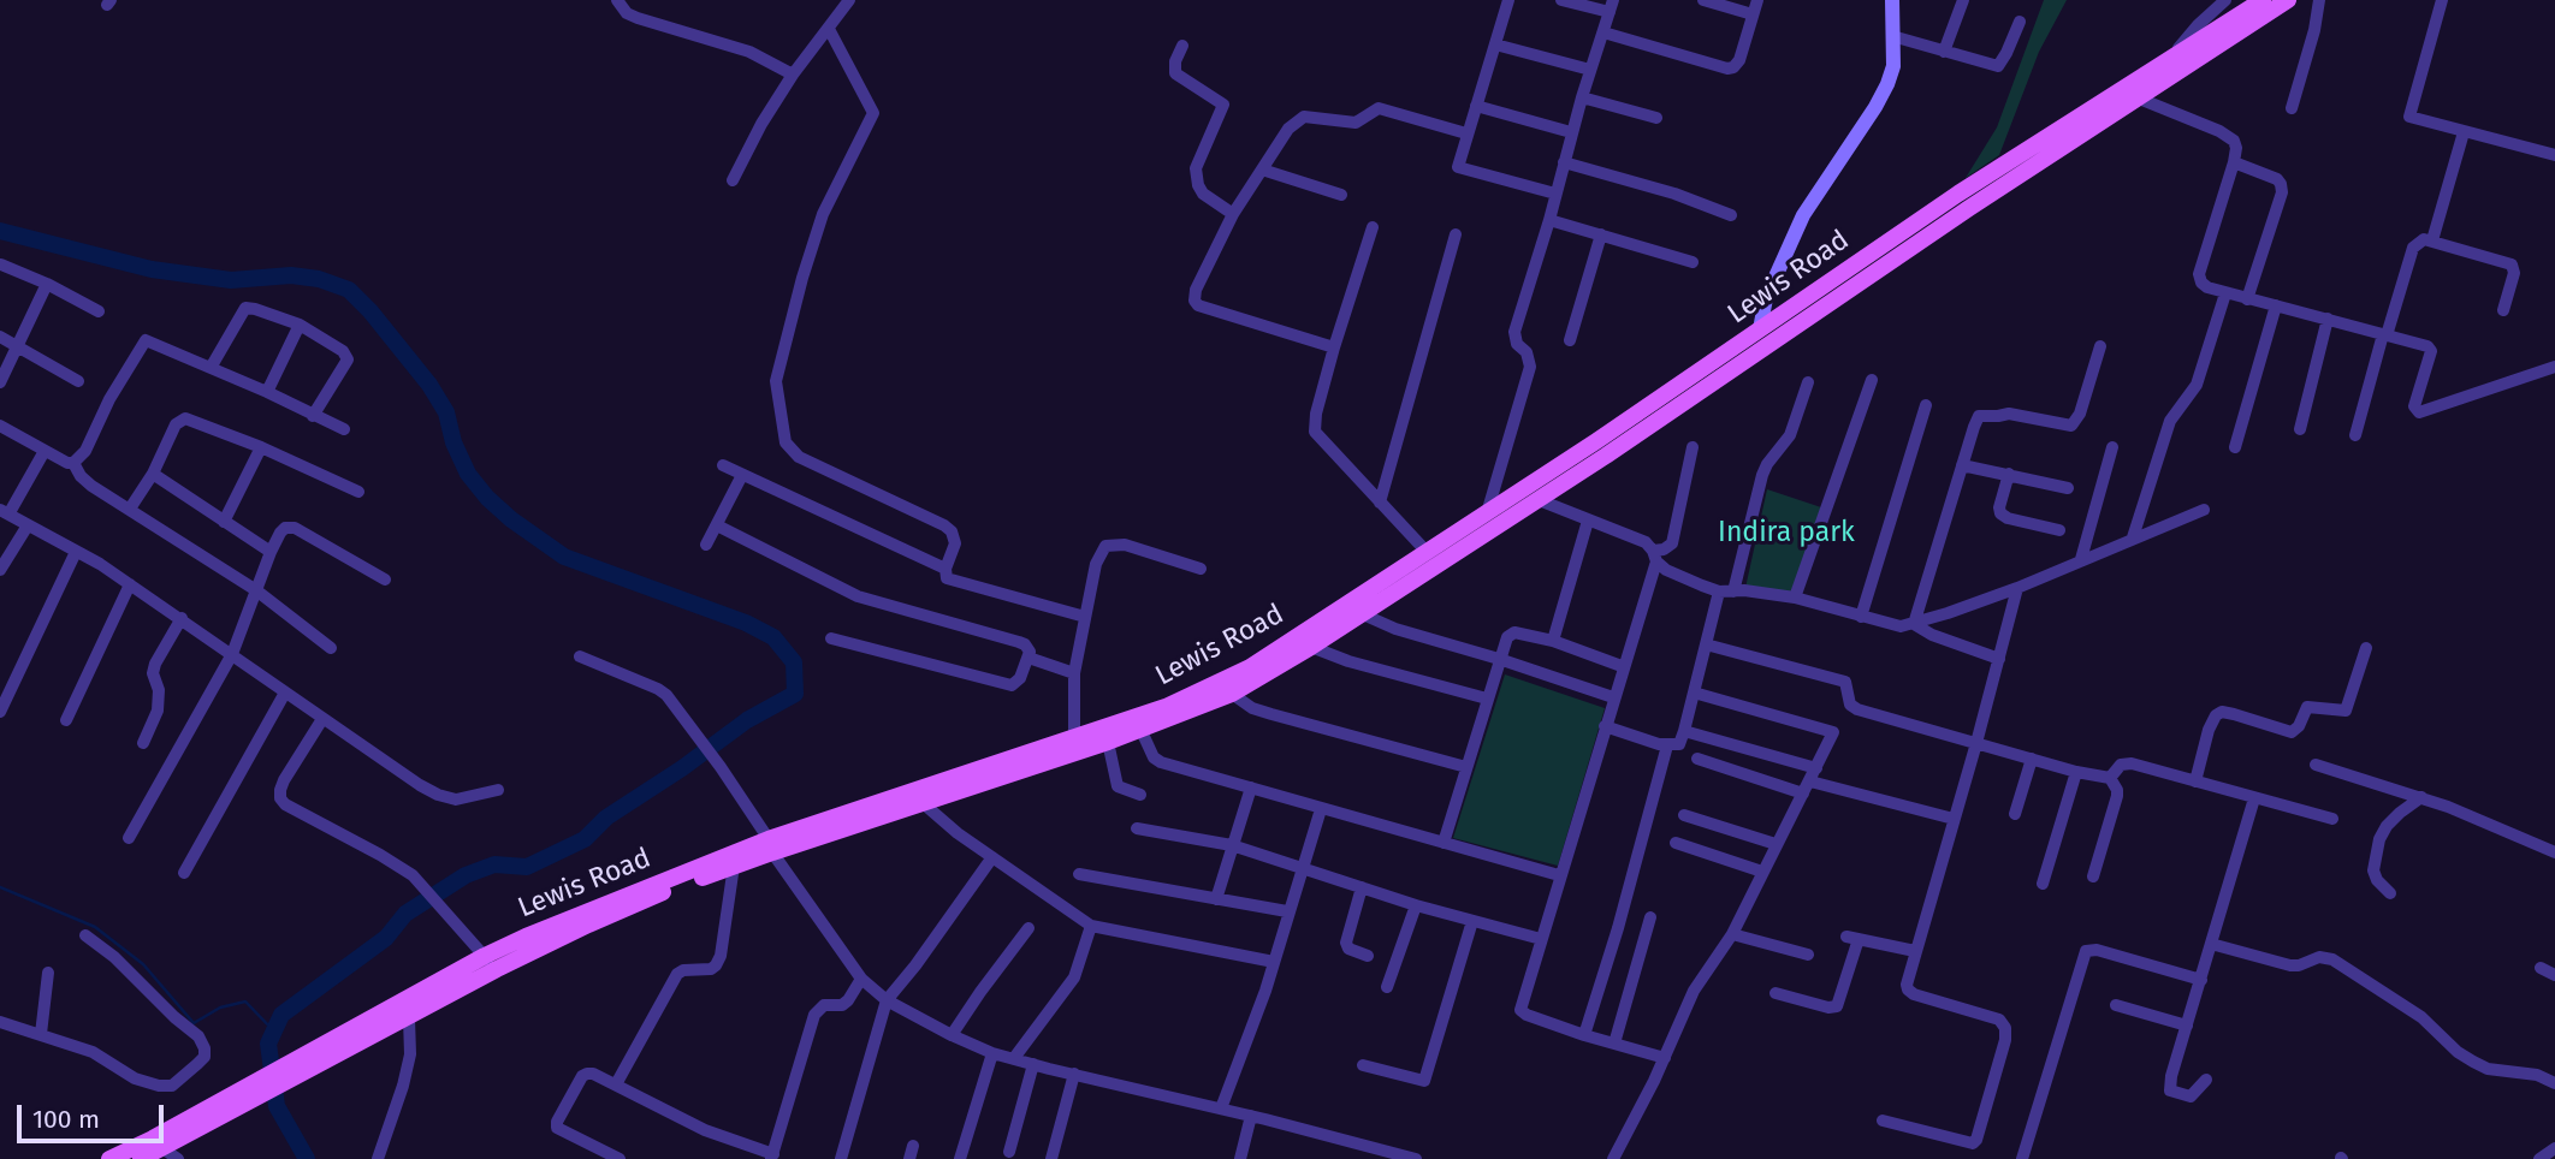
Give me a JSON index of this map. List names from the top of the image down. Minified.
{"streets":{"main road":["Lewis Road"]},"parks":["Indira park"],"scale_bar":"100 m"}
